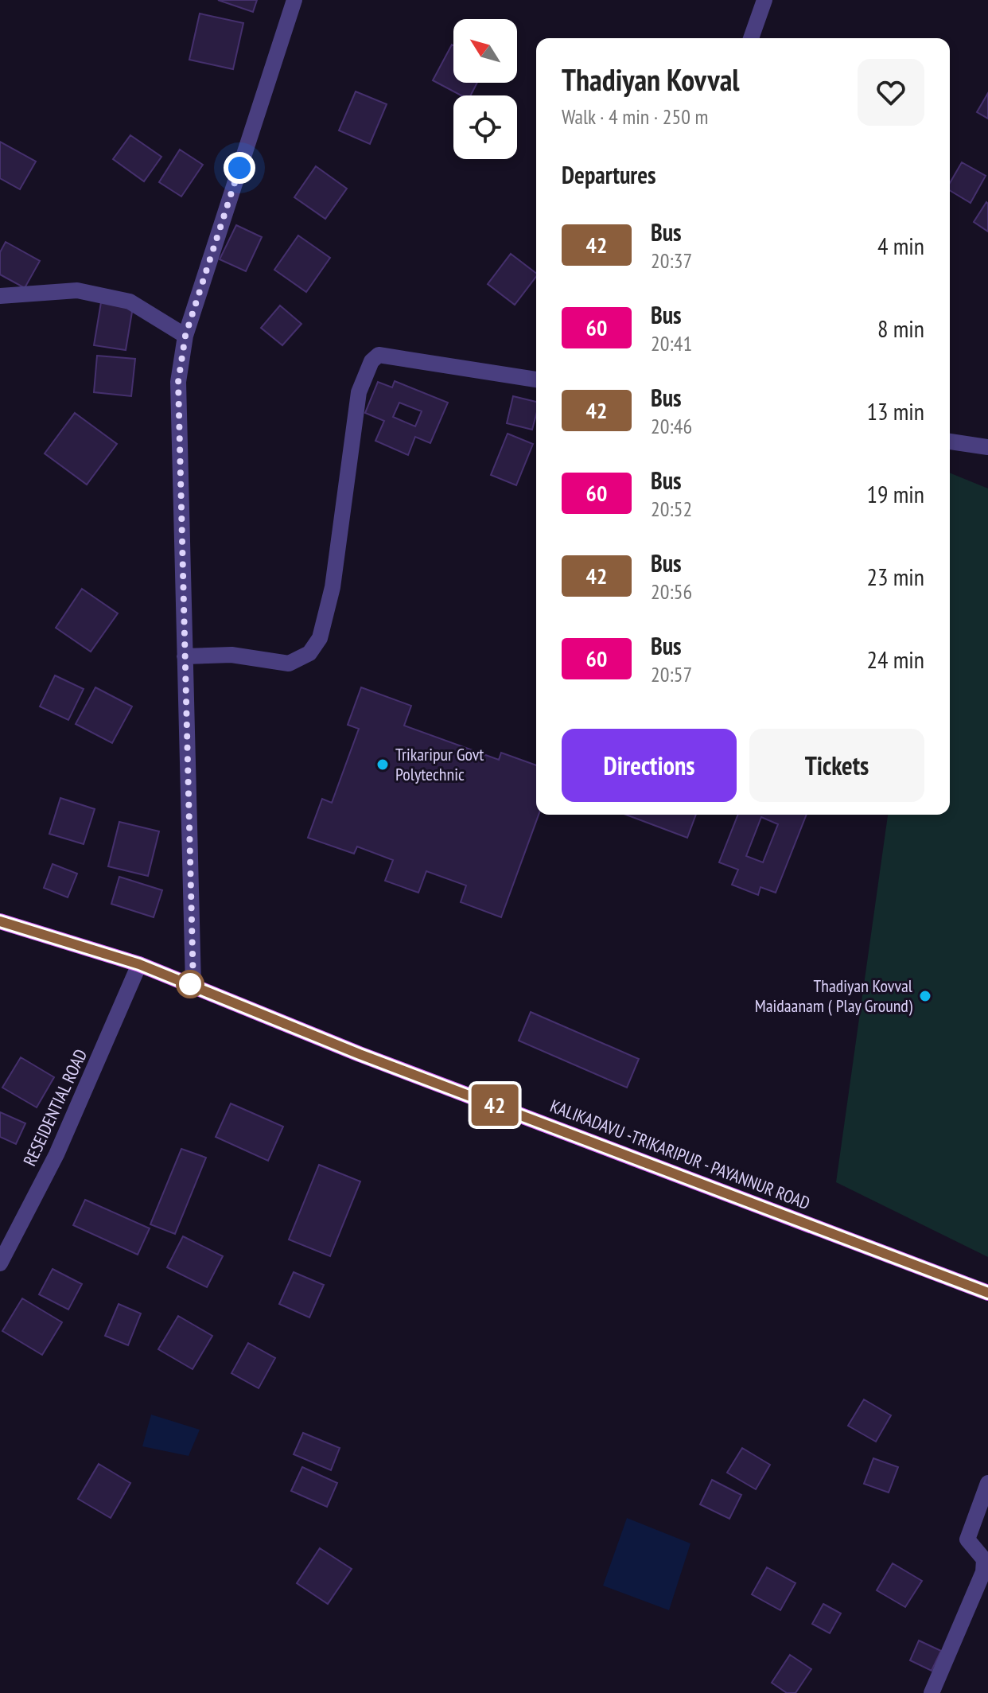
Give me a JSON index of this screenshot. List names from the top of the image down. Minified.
{"streets":{"main road":["KALIKADAVU -TRIKARIPUR - PAYANNUR ROAD"],"street":["RESEIDENTIAL ROAD"]},"crossings":[["RESEIDENTIAL ROAD","KALIKADAVU -TRIKARIPUR - PAYANNUR ROAD"]],"places":["Trikaripur Govt Polytechnic","Thadiyan Kovval Maidaanam ( Play Ground)"],"lines":["bus line 42"],"north":"top left","page":{"on_map":"42","heading":[["Thadiyan Kovval","Walk · 4 min · 250 m"],"Departures"],"list":[{"mark":"42","name":"Bus","note":"20:37","value":"4 min"},{"mark":"60","name":"Bus","note":"20:41","value":"8 min"},{"mark":"42","name":"Bus","note":"20:46","value":"13 min"},{"mark":"60","name":"Bus","note":"20:52","value":"19 min"},{"mark":"42","name":"Bus","note":"20:56","value":"23 min"},{"mark":"60","name":"Bus","note":"20:57","value":"24 min"}],"buttons":["Directions","Tickets"]}}
